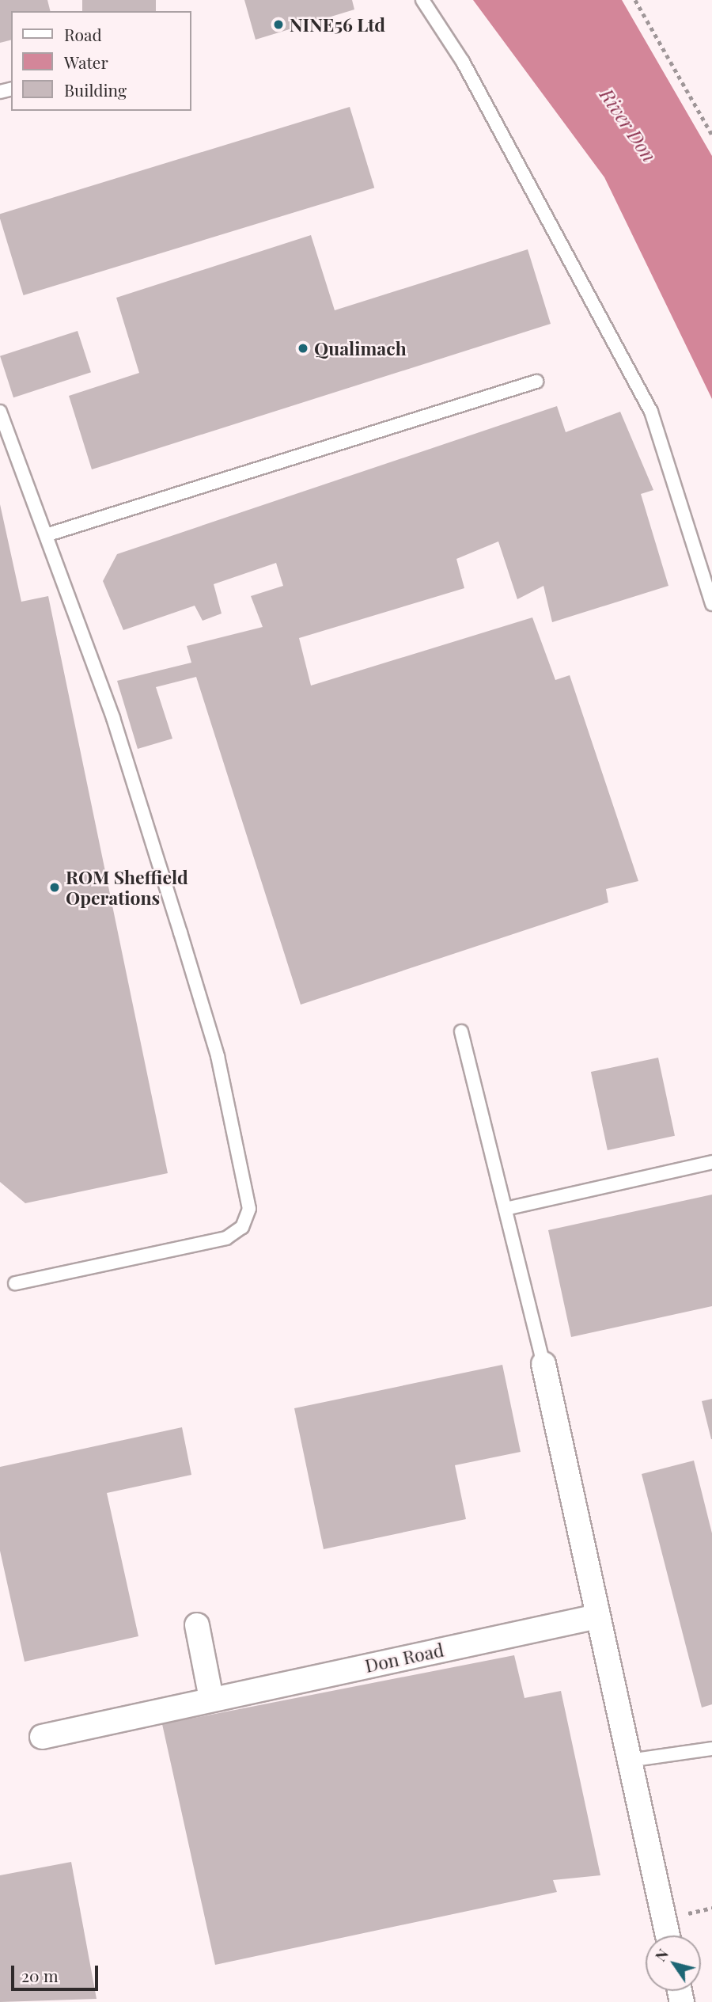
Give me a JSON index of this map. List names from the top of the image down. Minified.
{"streets":{"street":["Don Road"]},"water":["River Don"],"places":["NINE56 Ltd","Qualimach","ROM Sheffield Operations"],"legend":["Road","Water","Building"],"scale_bar":"20 m","north":"top left"}
